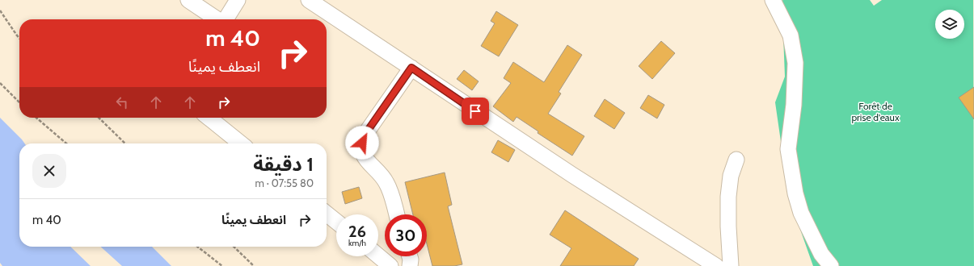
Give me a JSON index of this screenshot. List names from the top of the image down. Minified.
{"parks":["Forêt de prise d'eaux"],"page":{"turn":["40 m","انعطف يمينًا"],"heading":["1 دقيقة","80 m · 07:55"],"list":[{"name":"انعطف يمينًا","value":"40 m"}],"speed":"26 km/h","limit":"30"}}
